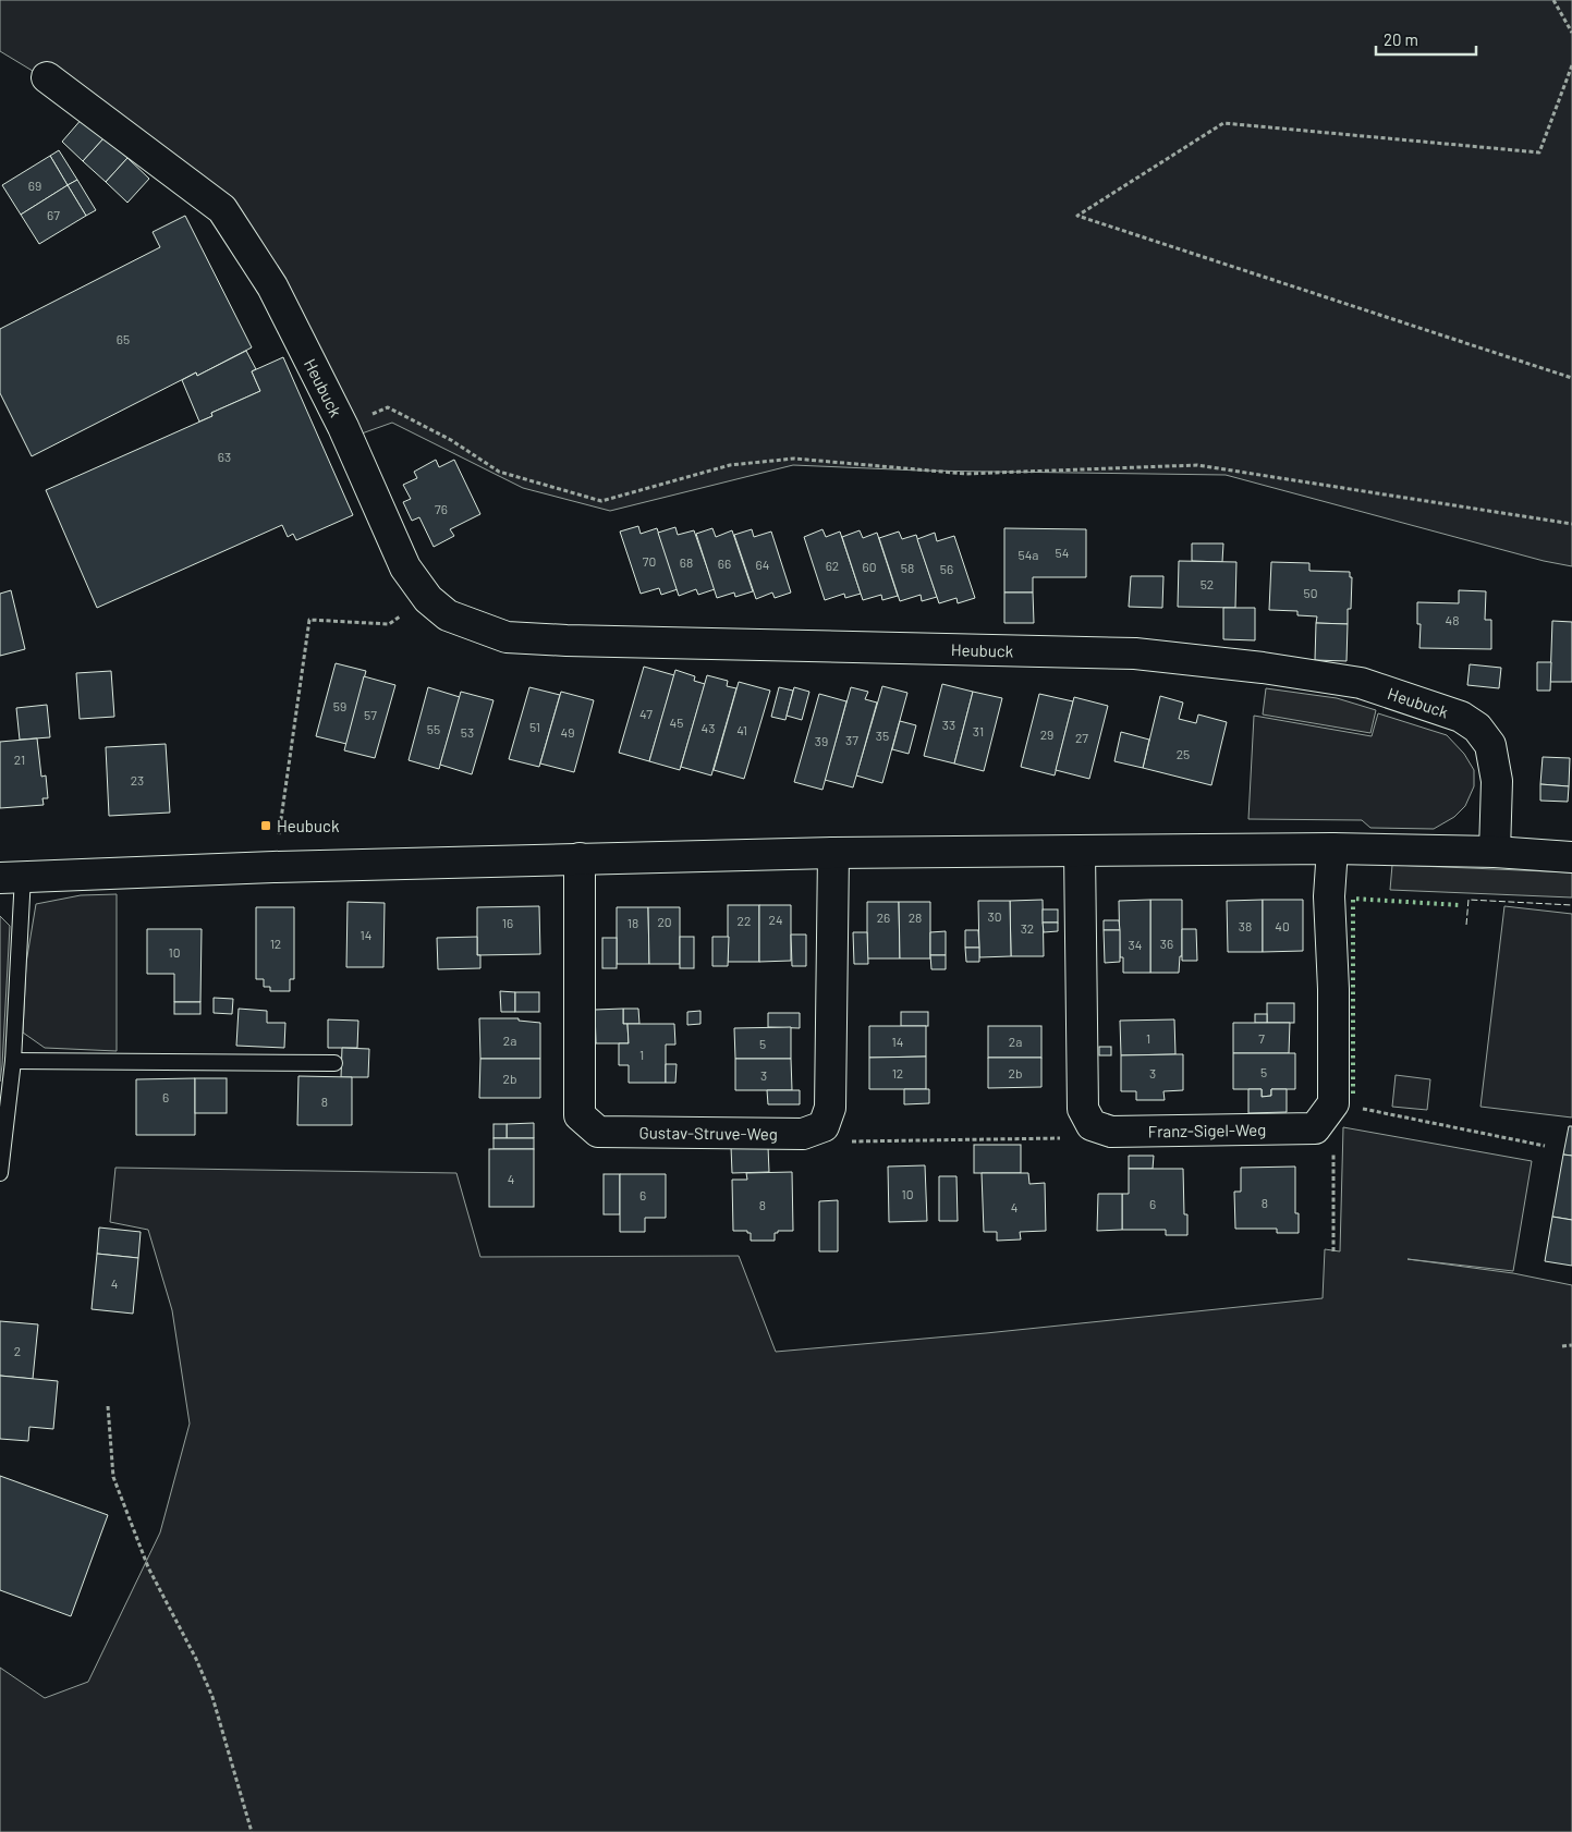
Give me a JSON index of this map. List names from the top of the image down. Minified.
{"streets":{"street":["Heubuck","Franz-Sigel-Weg","Gustav-Struve-Weg"]},"places":{"transit":["Heubuck"]},"house_numbers":["69","67","65","63","76","54","54a","70","68","66","64","62","60","58","56","52","50","48","59","47","57","45","33","51","43","55","41","31","53","49","29","35","27","37","39","25","21","23","30","26","28","24","22","20","16","18","38","40","32","14","12","36","34","10","1","7","2a","14","2a","5","1","5","12","2b","3","3","2b","6","8","4","10","6","8","6","8","4","4","2"],"scale_bar":"20 m"}
